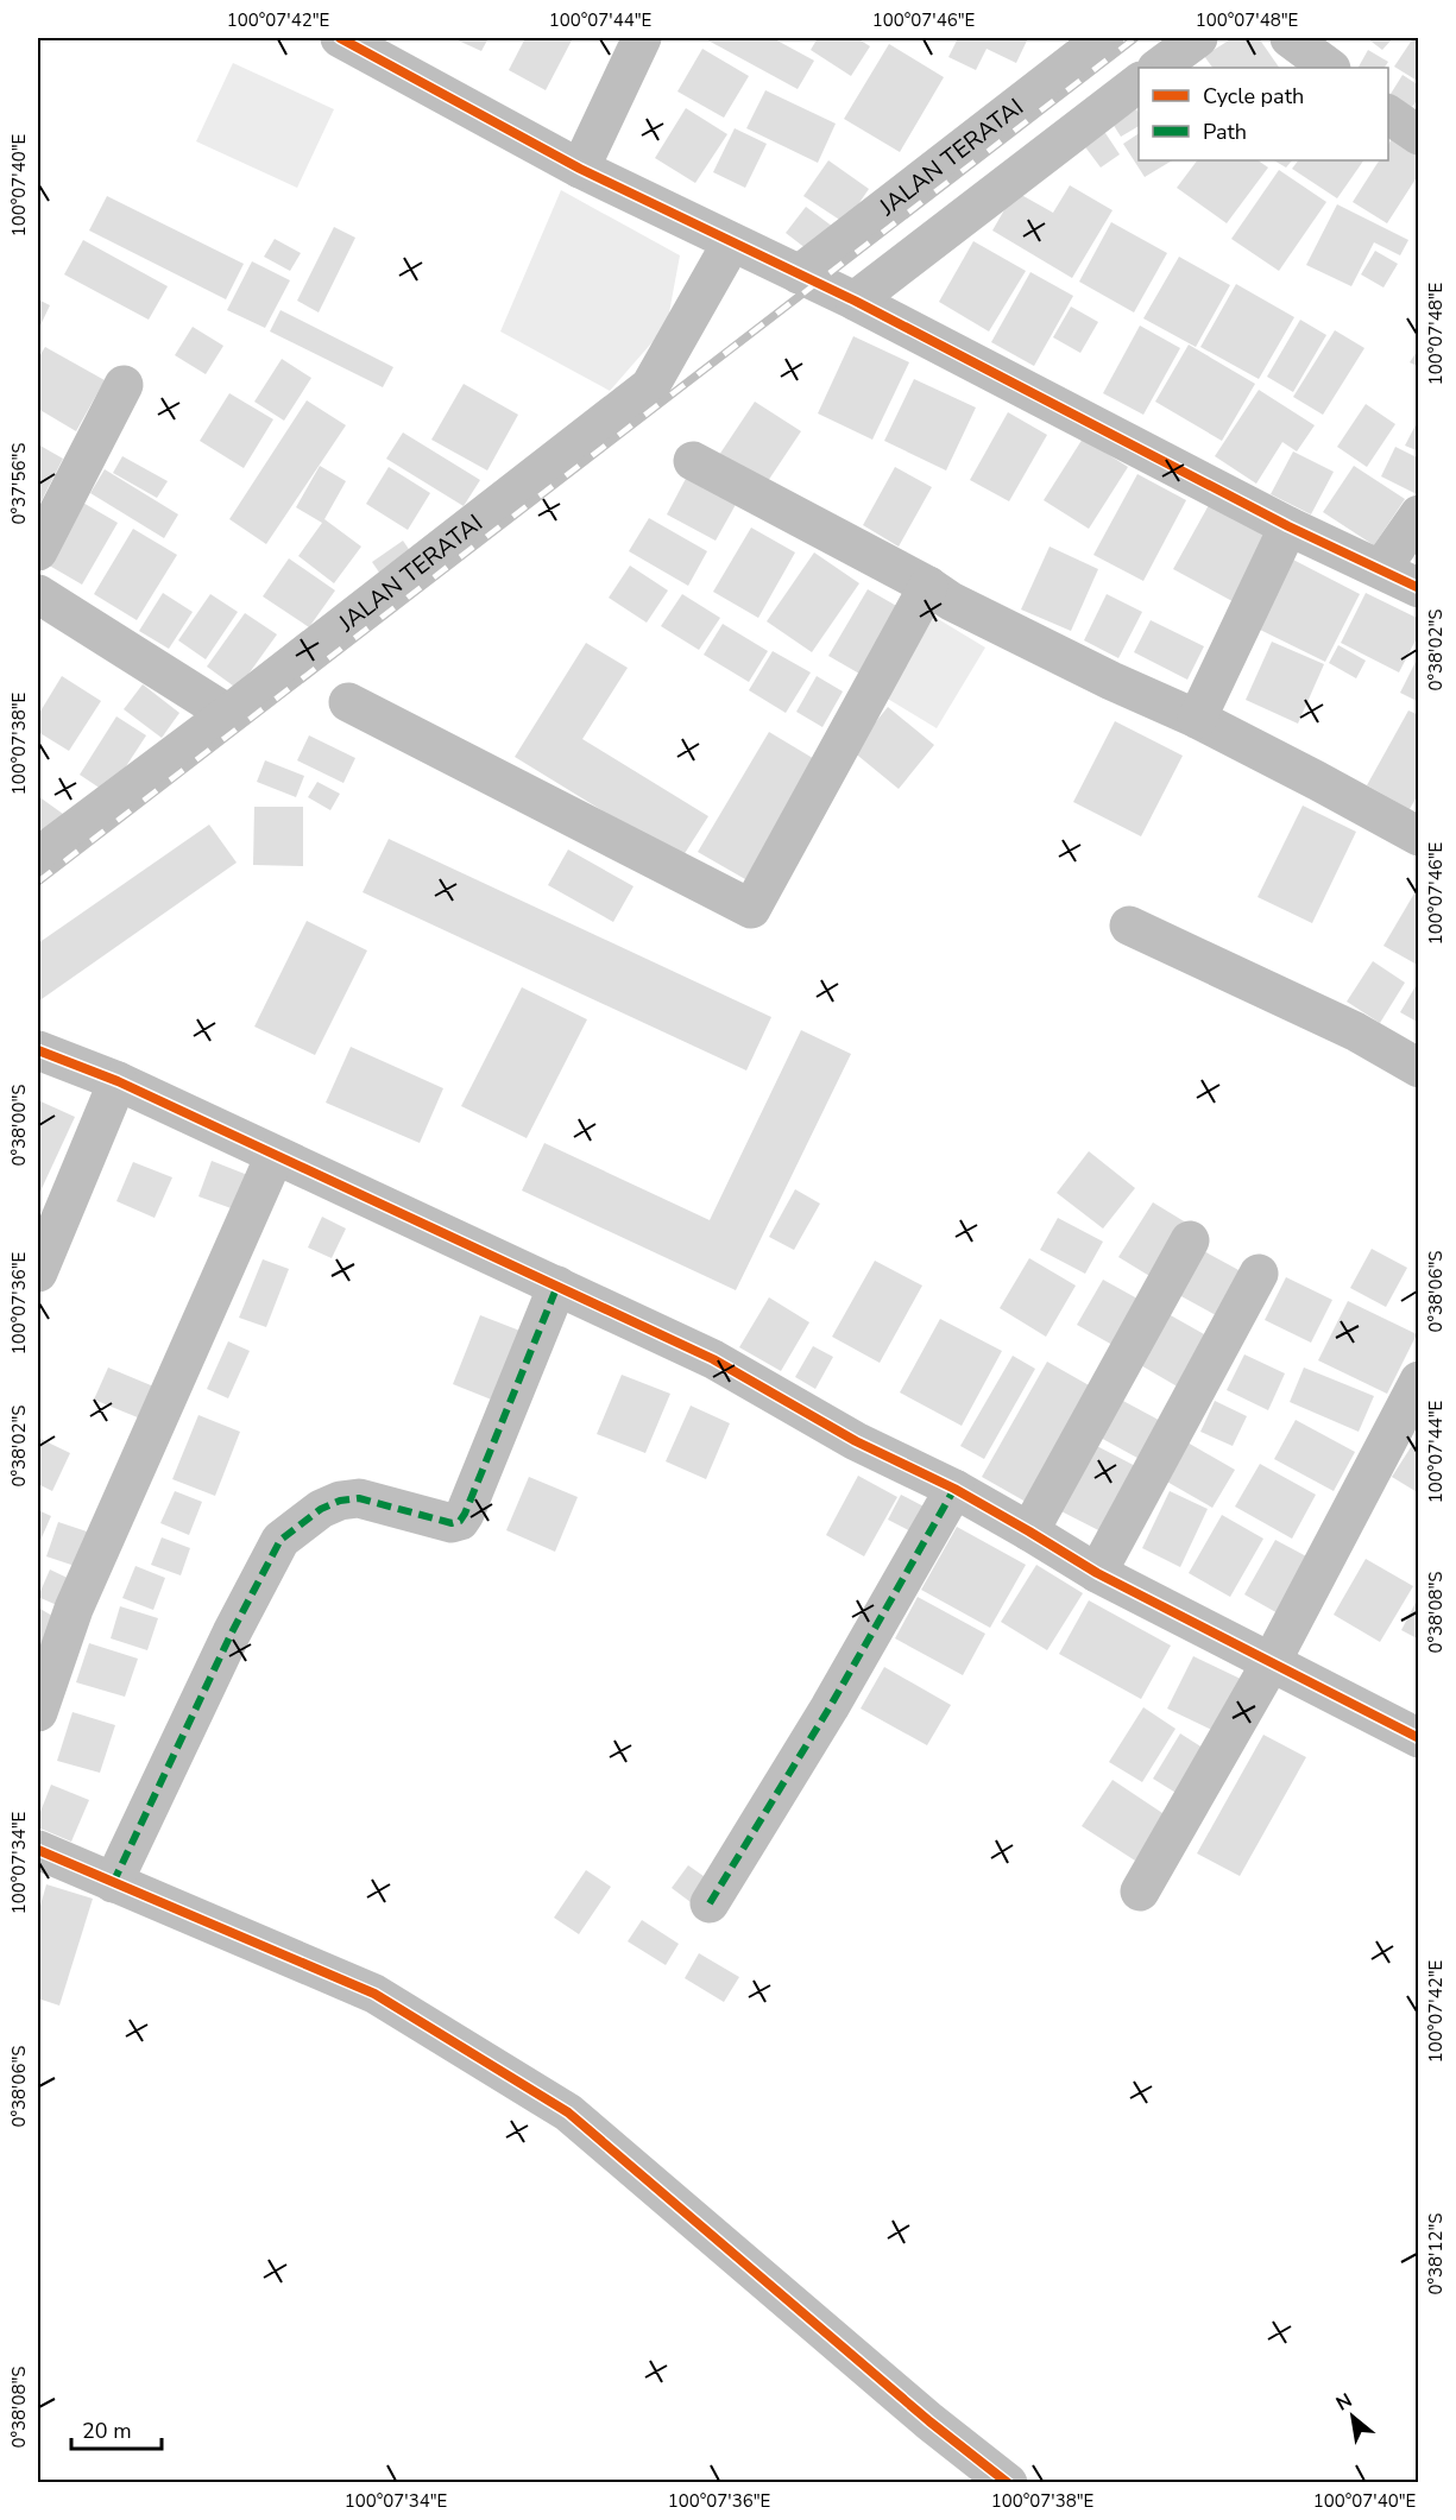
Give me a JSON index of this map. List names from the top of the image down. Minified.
{"streets":{"street":["JALAN TERATAI"]},"legend":["Cycle path","Path"],"scale_bar":"20 m","north":"top left","coordinates":["100°07'42\"E","100°07'44\"E","100°07'46\"E","100°07'48\"E","100°07'40\"E","0°37'56\"S","0°38'02\"S","100°07'38\"E","0°38'00\"S","0°38'06\"S","100°07'36\"E","0°38'08\"S","100°07'34\"E","0°38'12\"S"]}
